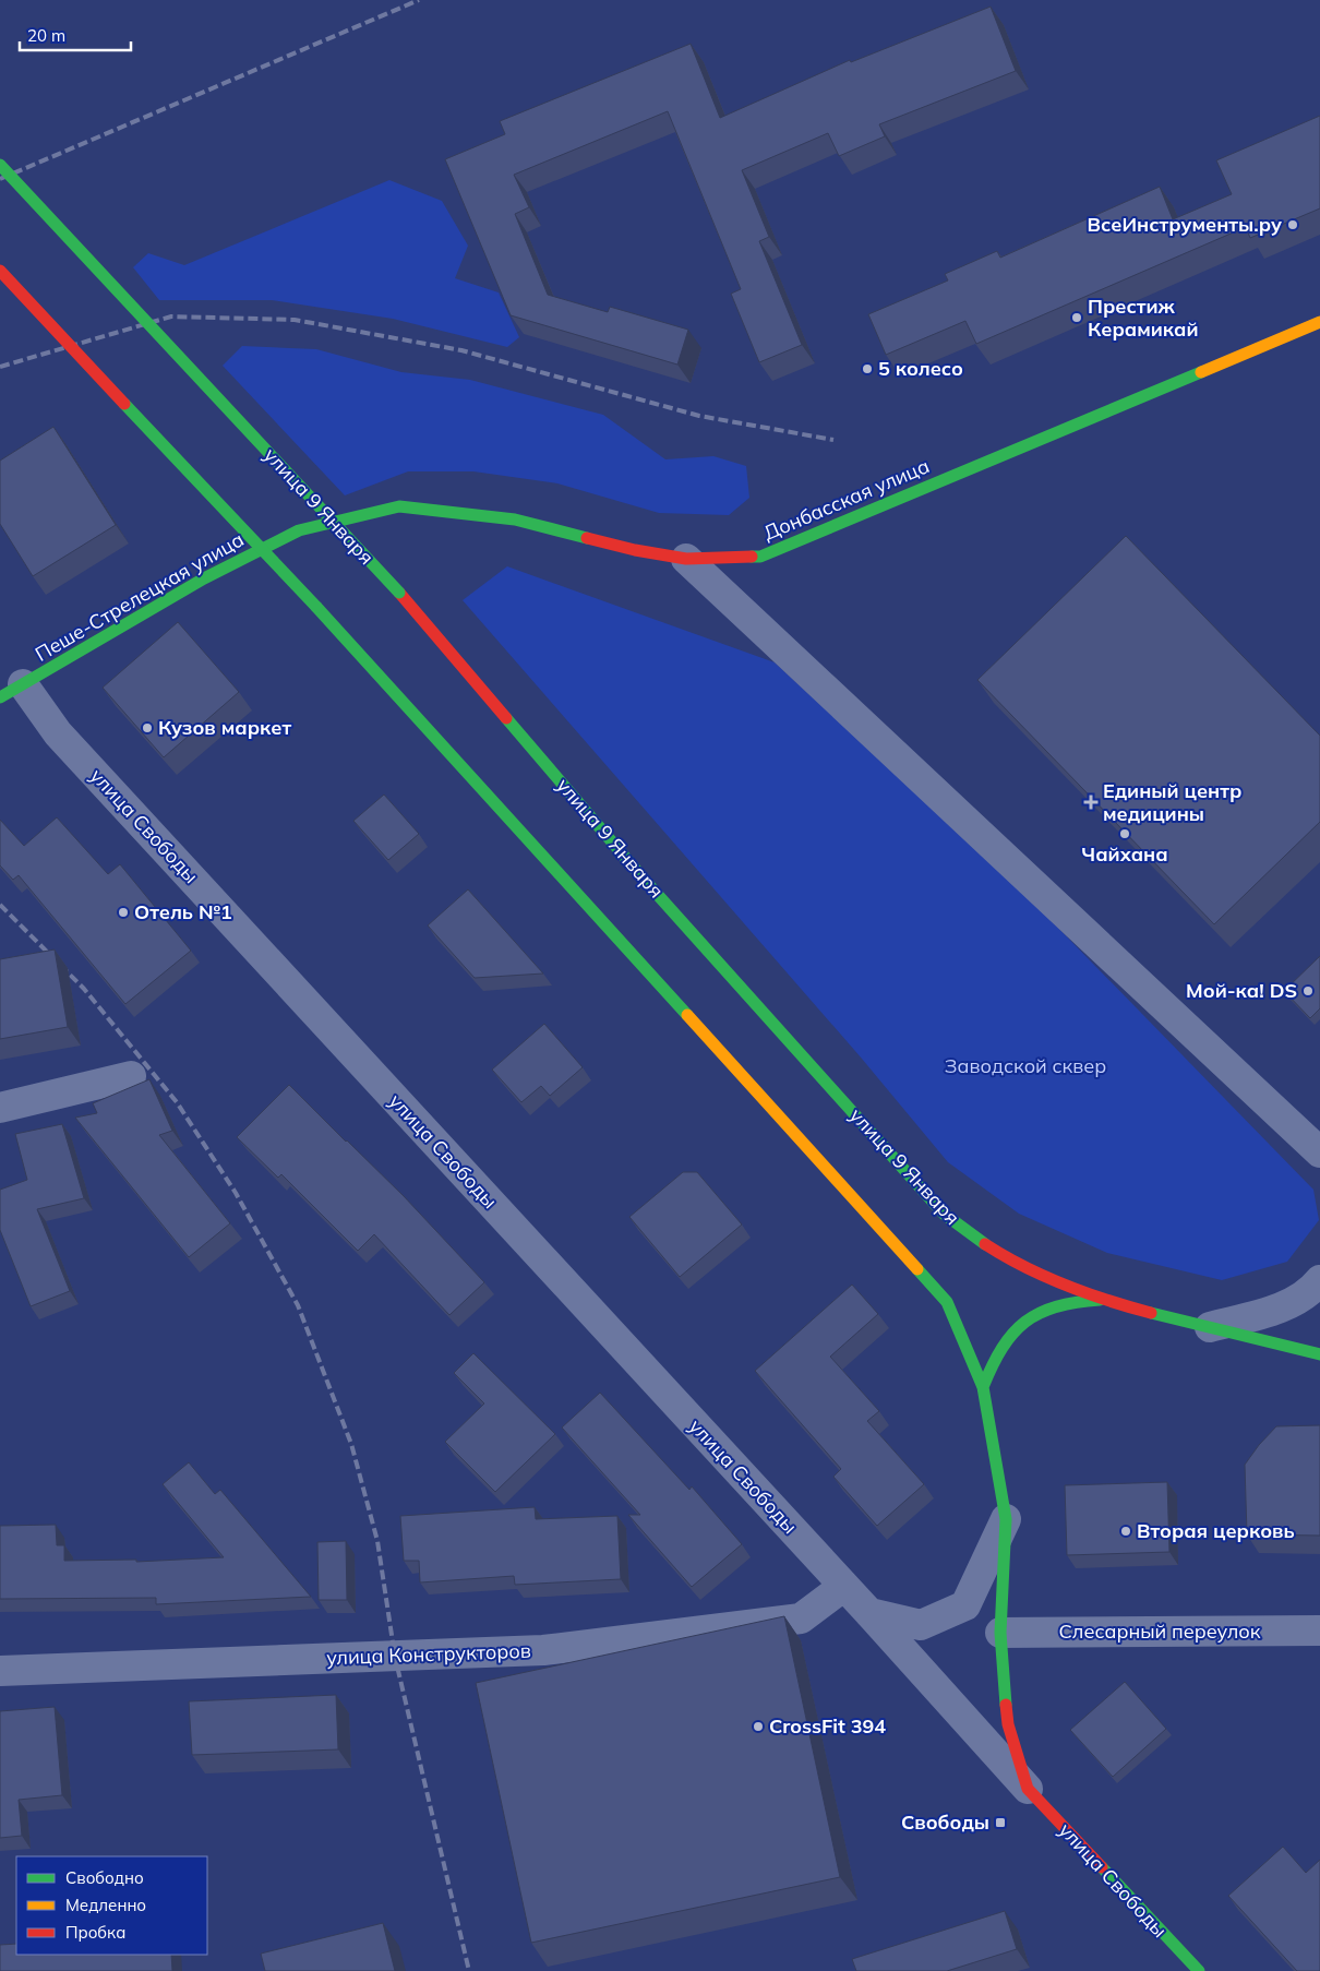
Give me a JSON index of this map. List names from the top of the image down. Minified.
{"streets":{"main road":["Донбасская улица","улица 9 Января","Пеше-Стрелецкая улица","улица Свободы"],"street":["Слесарный переулок","улица Конструкторов"]},"crossings":[["Донбасская улица","Пеше-Стрелецкая улица"],["Пеше-Стрелецкая улица","улица Свободы"],["улица Свободы","Слесарный переулок"],["улица Свободы","улица Конструкторов"]],"parks":["Заводской сквер"],"places":{"other":["ВсеИнструменты.ру","Престиж Керамикай","5 колесо","Кузов маркет","Чайхана","Отель №1","Мой-ка! DS","Вторая церковь","CrossFit 394"],"health":["Единый центр медицины"],"transit":["Свободы"]},"legend":["Свободно","Медленно","Пробка"],"scale_bar":"20 m"}
